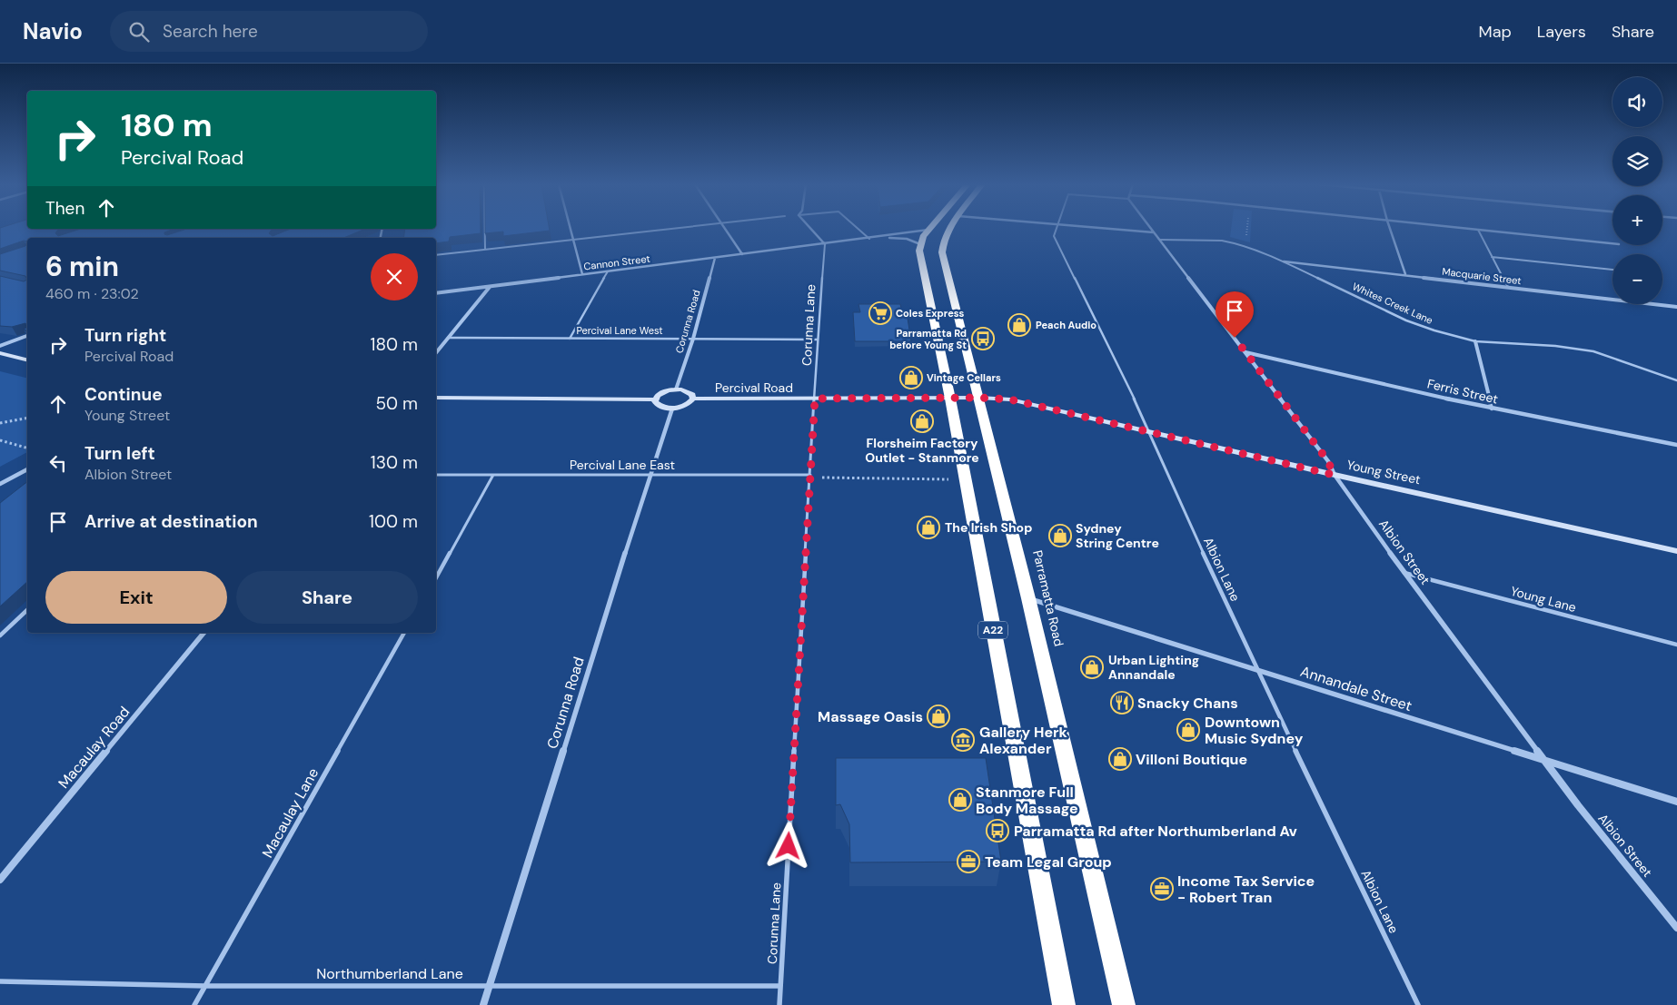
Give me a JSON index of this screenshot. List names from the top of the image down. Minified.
{"streets":{"highway":["Parramatta Road","A22"],"street":["Cannon Street","Macquarie Street","Corunna Road","Percival Road","Ferris Street","Young Street","Albion Street","Annandale Street","Macaulay Road"],"lane":["Whites Creek Lane","Corunna Lane","Percival Lane West","Percival Lane East","Albion Lane","Young Lane","Macaulay Lane","Northumberland Lane"]},"crossings":[["Cannon Street","Corunna Road"],["Cannon Street","Corunna Lane"],["Cannon Street","A22"],["Macquarie Street","Whites Creek Lane"],["Whites Creek Lane","Albion Street"],["Corunna Road","Percival Lane West"],["Corunna Road","Percival Lane East"],["Corunna Road","Northumberland Lane"],["Corunna Lane","Percival Lane West"],["Corunna Lane","Percival Road"],["Corunna Lane","Percival Lane East"],["Corunna Lane","Northumberland Lane"],["Percival Road","Young Street"],["Percival Road","A22"],["Ferris Street","Albion Street"],["Young Street","Albion Street"],["Young Street","Albion Lane"],["Young Street","Parramatta Road"],["Young Street","A22"],["Albion Street","Young Lane"],["Albion Street","Annandale Street"],["Albion Lane","Annandale Street"],["Parramatta Road","Annandale Street"],["Macaulay Lane","Northumberland Lane"]],"places":{"supermarket":["Coles Express"],"shop":["Peach Audio","Vintage Cellars","Florsheim Factory Outlet - Stanmore","The Irish Shop","Sydney String Centre","Urban Lighting Annandale","Massage Oasis","Downtown Music Sydney","Villoni Boutique","Stanmore Full Body Massage"],"bus stop":["Parramatta Rd before Young St","Parramatta Rd after Northumberland Av"],"restaurant":["Snacky Chans"],"museum":["Gallery Herk Alexander"],"office":["Team Legal Group","Income Tax Service - Robert Tran"]},"page":{"header":"Navio","search":"Search here","nav":["Map","Layers","Share"],"map_buttons":["+","−"],"turn":["180 m","Percival Road"],"then":"Then","heading":["6 min","460 m · 23:02"],"list":[{"name":"Turn right","note":"Percival Road","value":"180 m"},{"name":"Continue","note":"Young Street","value":"50 m"},{"name":"Turn left","note":"Albion Street","value":"130 m"},{"name":"Arrive at destination","value":"100 m"}],"buttons":["Exit","Share"]}}
